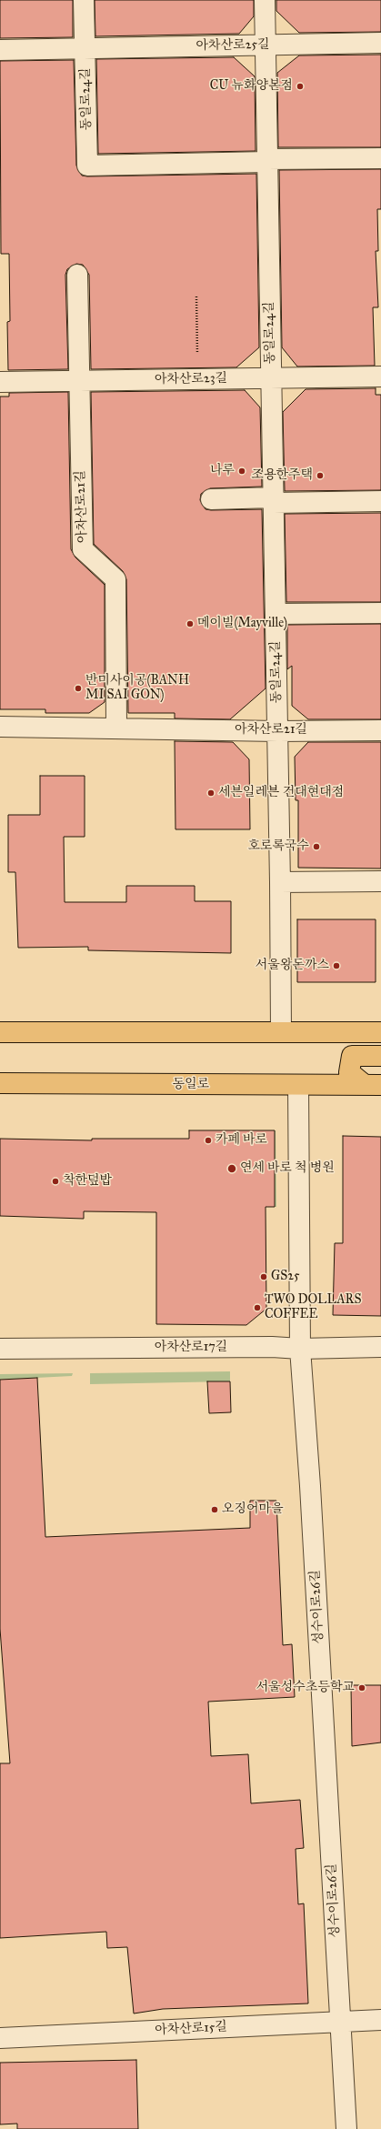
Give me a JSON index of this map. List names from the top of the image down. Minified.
{"streets":{"main road":["동일로"],"street":["아차산로25길","동일로24길","아차산로23길","아차산로21길","아차산로17길","성수이로26길","아차산로15길"]},"crossings":[["아차산로25길","동일로24길"],["동일로24길","아차산로23길"],["동일로24길","아차산로21길"],["아차산로23길","아차산로21길"],["동일로","성수이로26길"],["아차산로17길","성수이로26길"],["성수이로26길","아차산로15길"]],"places":["CU 뉴화양본점","나루","조용한주택","메이빌(Mayville)","반미사이공(BANH MI SAI GON)","세븐일레븐 건대현대점","호로록국수","서울왕돈까스","카페 바로","연세 바로 척 병원","착한덮밥","GS25","TWO DOLLARS COFFEE","오징어마을","서울성수초등학교"]}
